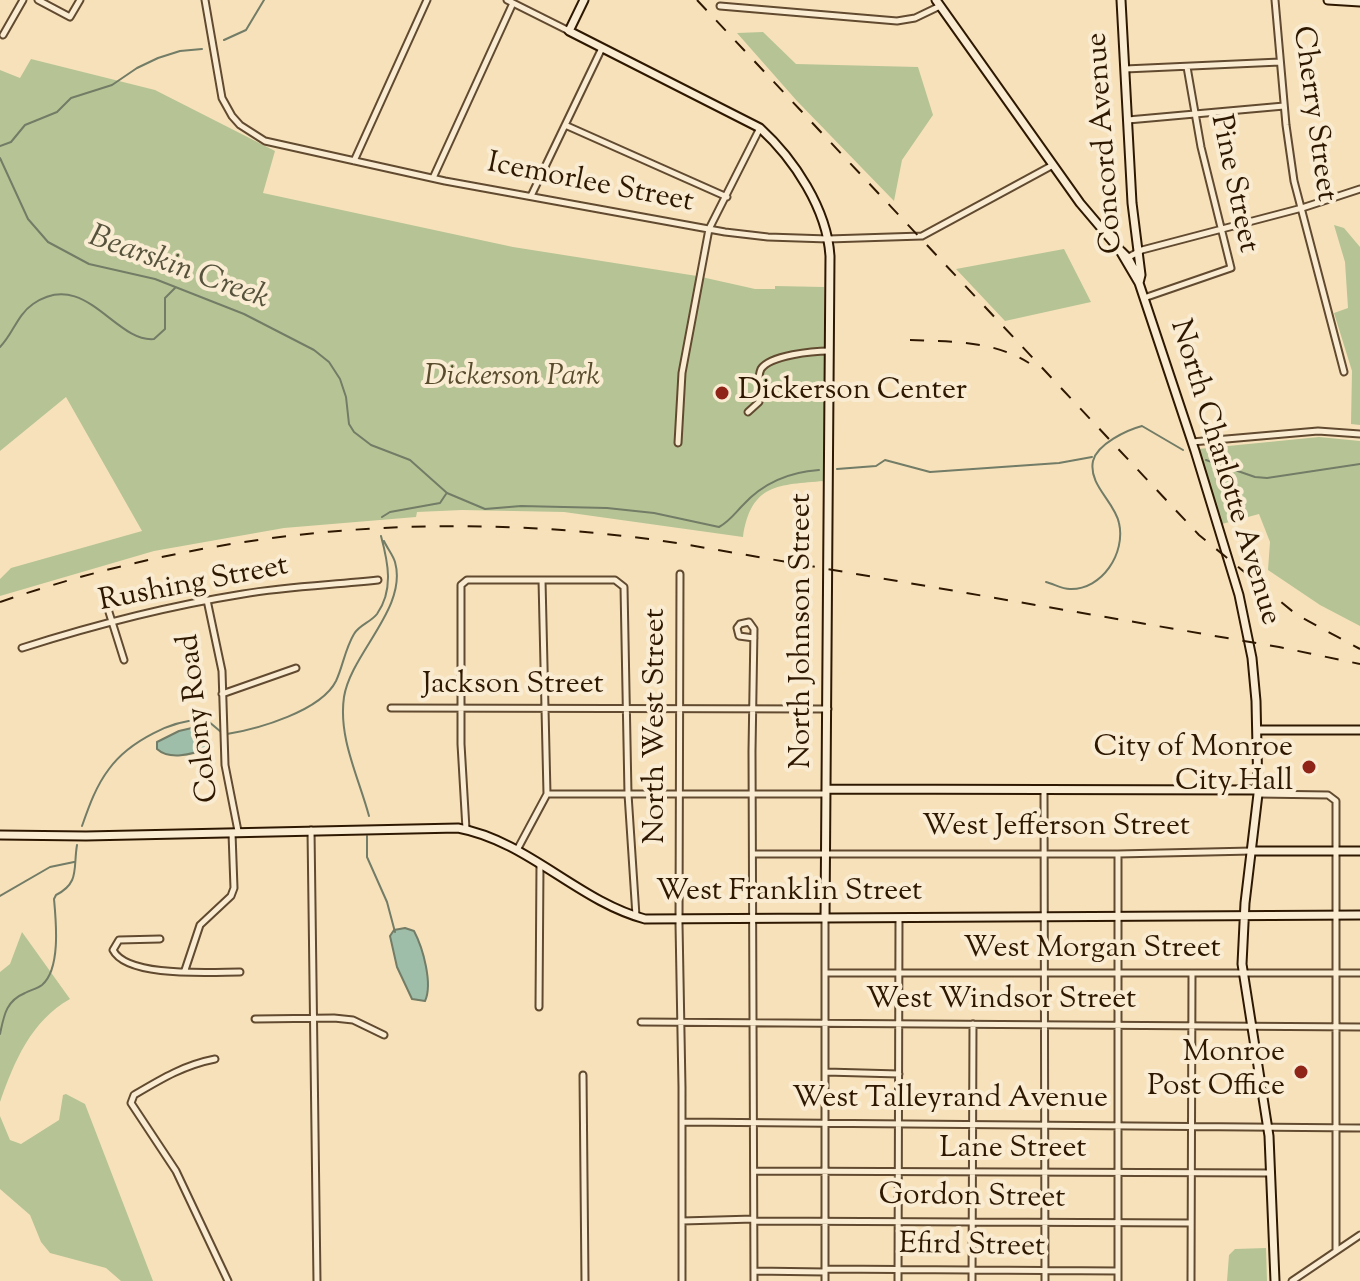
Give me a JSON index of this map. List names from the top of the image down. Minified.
{"streets":{"main road":["Concord Avenue","North Charlotte Avenue","North Johnson Street","West Jefferson Street","West Franklin Street"],"street":["Cherry Street","Pine Street","Icemorlee Street","Rushing Street","Jackson Street","Colony Road","North West Street","West Morgan Street","West Windsor Street","West Talleyrand Avenue","Lane Street","Gordon Street","Efird Street"]},"crossings":[["Concord Avenue","North Charlotte Avenue"],["Pine Street","North Charlotte Avenue"],["Icemorlee Street","North Johnson Street"],["North Charlotte Avenue","West Jefferson Street"],["North Charlotte Avenue","West Franklin Street"],["North Charlotte Avenue","West Morgan Street"],["North Charlotte Avenue","West Windsor Street"],["North Charlotte Avenue","West Talleyrand Avenue"],["North Charlotte Avenue","Lane Street"],["Rushing Street","Colony Road"],["North Johnson Street","Jackson Street"],["North Johnson Street","West Jefferson Street"],["North Johnson Street","West Franklin Street"],["North Johnson Street","West Morgan Street"],["North Johnson Street","West Windsor Street"],["North Johnson Street","West Talleyrand Avenue"],["North Johnson Street","Lane Street"],["North Johnson Street","Gordon Street"],["North Johnson Street","Efird Street"],["Jackson Street","North West Street"],["Colony Road","West Franklin Street"],["North West Street","West Franklin Street"],["North West Street","West Windsor Street"],["North West Street","West Talleyrand Avenue"],["North West Street","Gordon Street"]],"water":["Bearskin Creek"],"parks":["Dickerson Park"],"places":["Dickerson Center","City of Monroe City Hall","Monroe Post Office"]}
